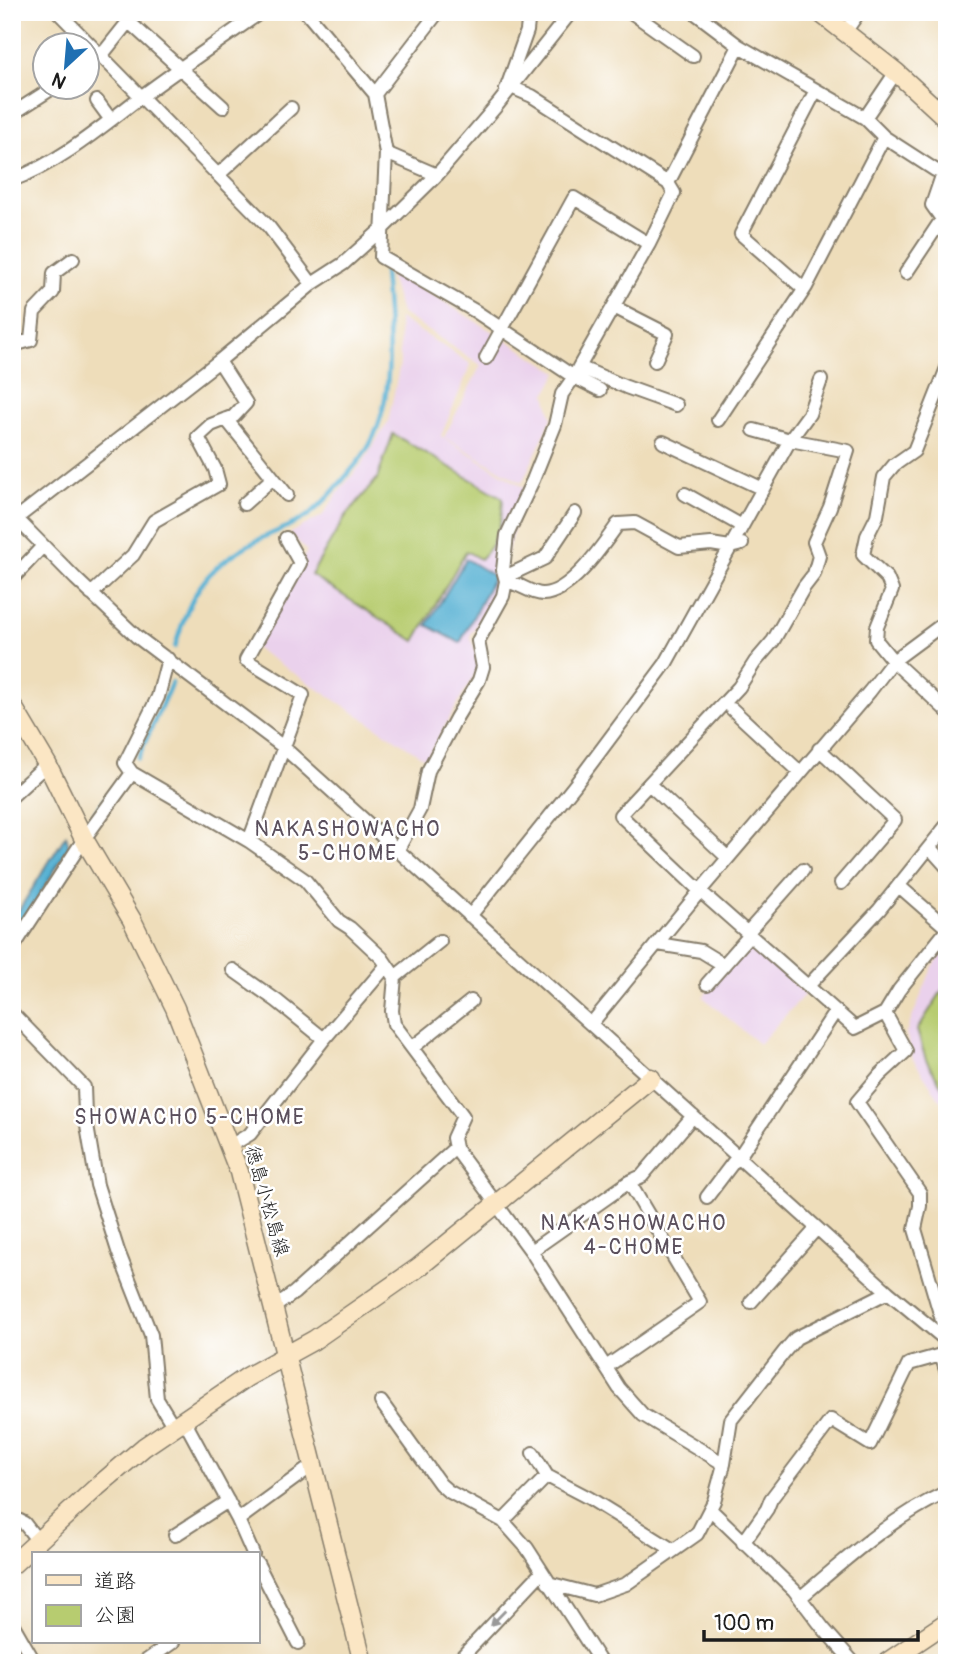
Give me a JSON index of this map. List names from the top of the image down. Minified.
{"streets":{"main road":["徳島小松島線"]},"districts":["NAKASHOWACHO 5-CHOME","SHOWACHO 5-CHOME","NAKASHOWACHO 4-CHOME"],"legend":["道路","公園"],"scale_bar":"100 m","north":"bottom left"}
